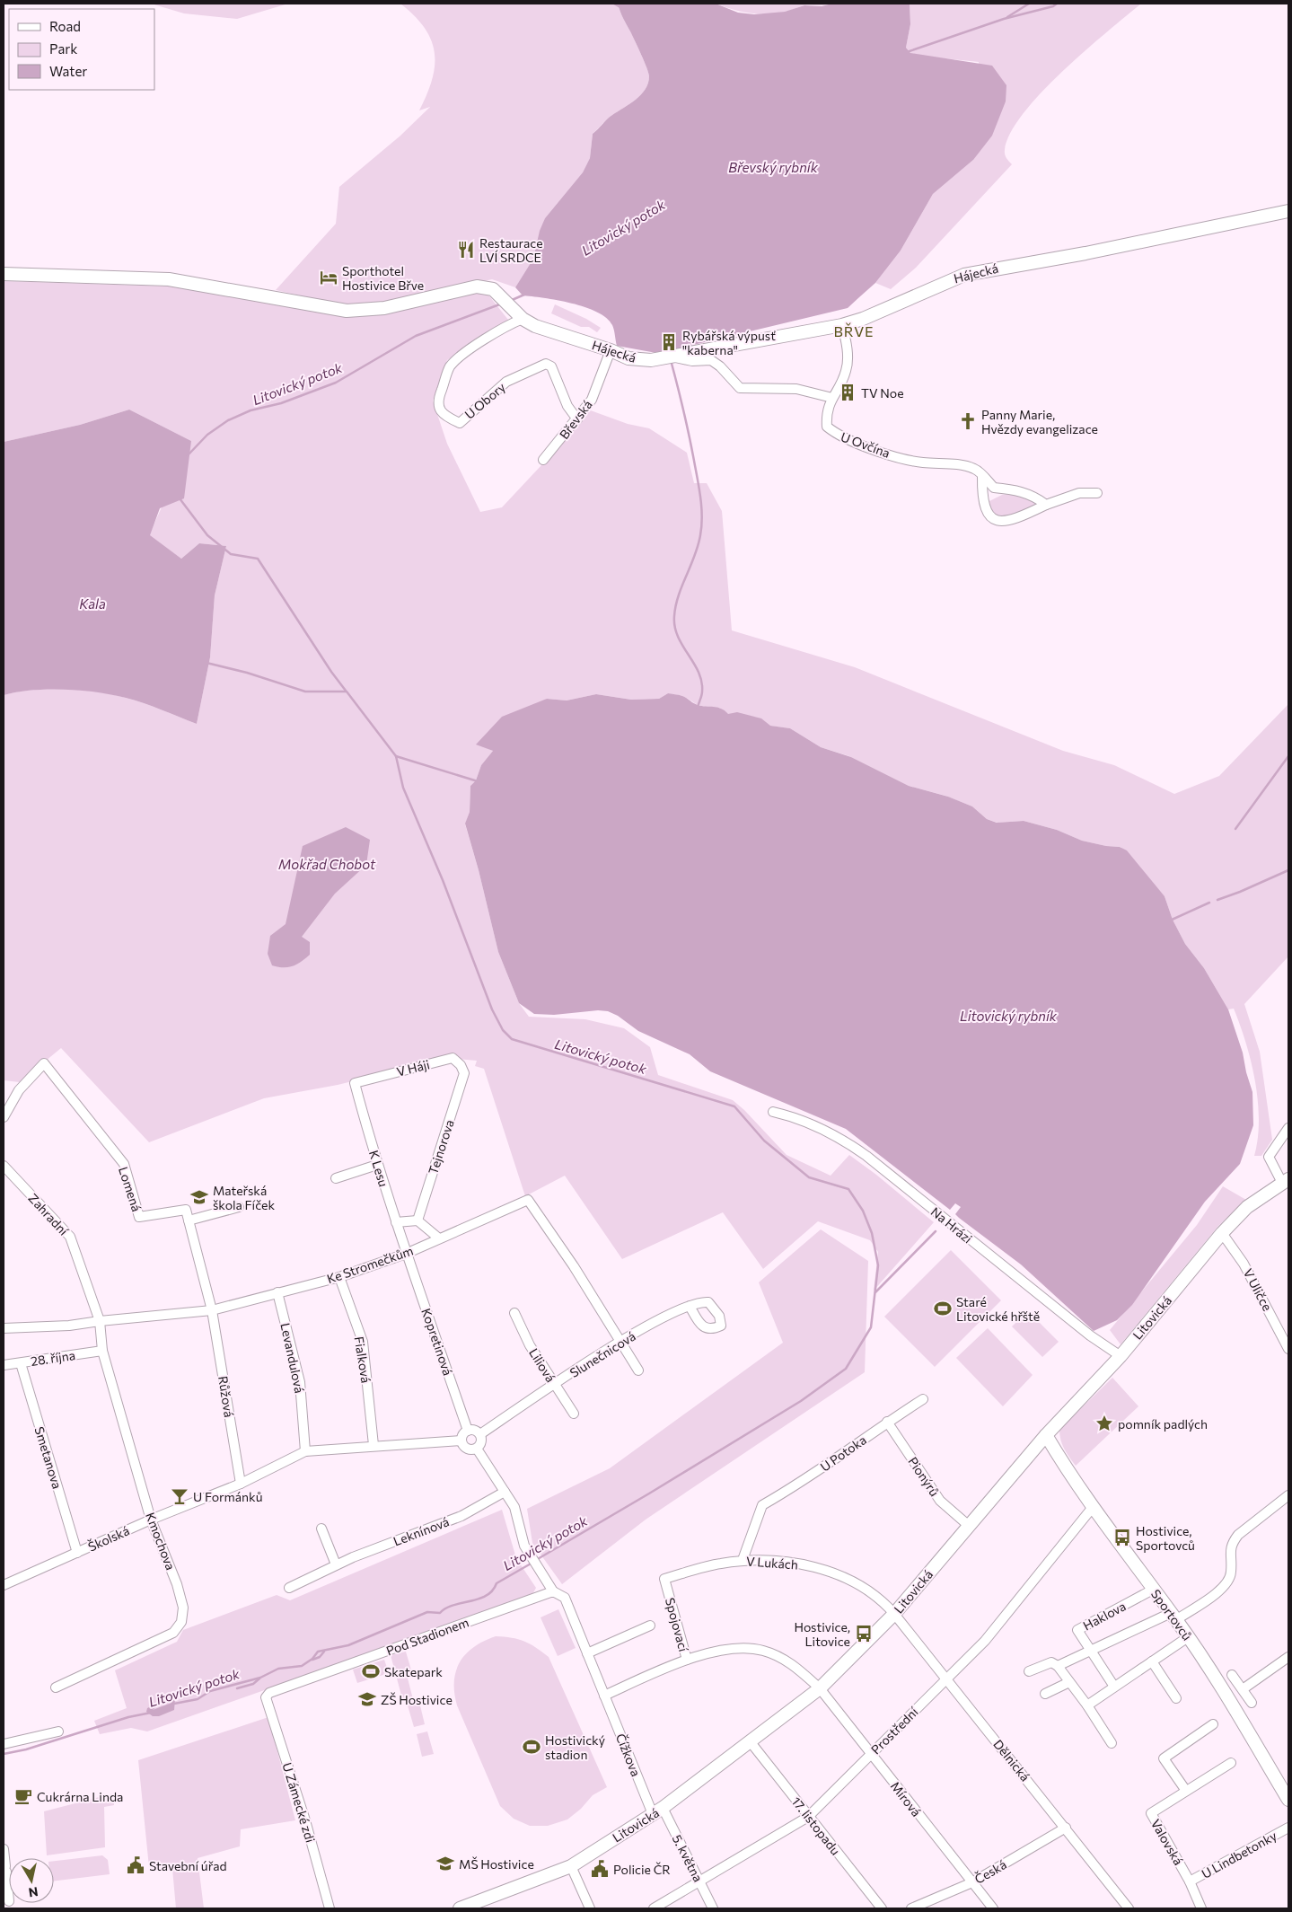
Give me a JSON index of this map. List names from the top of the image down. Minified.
{"streets":{"street":["Hájecká","U Obory","Břevská","U Ovčína","V Háji","Tejnorova","K Lesu","Lomená","Zahradní","Na Hrázi","Ke Stromečkům","V Uličce","Litovická","Kopretinová","Slunečnicová","28. října","Levandulová","Fialková","Liliová","Růžová","U Potoka","Smetanova","Pionýrů","Leknínová","Školská","Kmochova","V Lukách","Sportovců","Haklova","Spojovací","Pod Stadionem","Prostřední","Čížkova","Dělnická","Mírová","U Zámecké zdi","17. listopadu","Valovská","U Lindbetonky","5. května","Česká"]},"crossings":[["Hájecká","U Obory"],["Hájecká","Břevská"],["Hájecká","U Ovčína"],["U Obory","Břevská"],["V Háji","Tejnorova"],["V Háji","K Lesu"],["K Lesu","Ke Stromečkům"],["K Lesu","Kopretinová"],["Zahradní","Ke Stromečkům"],["Zahradní","Kmochova"],["Na Hrázi","Litovická"],["Ke Stromečkům","Kopretinová"],["Ke Stromečkům","Slunečnicová"],["Ke Stromečkům","Levandulová"],["Ke Stromečkům","Fialková"],["Ke Stromečkům","Růžová"],["Ke Stromečkům","Kmochova"],["V Uličce","Litovická"],["Litovická","Pionýrů"],["Litovická","V Lukách"],["Litovická","Sportovců"],["Litovická","Spojovací"],["Litovická","Čížkova"],["Litovická","Dělnická"],["Litovická","Mírová"],["Litovická","17. listopadu"],["Litovická","5. května"],["Kopretinová","Slunečnicová"],["Slunečnicová","Liliová"],["28. října","Smetanova"],["28. října","Kmochova"],["Růžová","Školská"],["U Potoka","Pionýrů"],["U Potoka","V Lukách"],["Smetanova","Školská"],["Školská","Kmochova"],["V Lukách","Spojovací"],["V Lukách","Dělnická"],["Sportovců","Haklova"],["Sportovců","Prostřední"],["Spojovací","Mírová"],["Pod Stadionem","Čížkova"],["Pod Stadionem","U Zámecké zdi"],["Prostřední","Dělnická"],["Prostřední","Mírová"],["Prostřední","17. listopadu"],["Prostřední","5. května"],["Čížkova","5. května"],["Dělnická","Česká"],["Mírová","Česká"],["Valovská","U Lindbetonky"]],"districts":["BŘVE"],"water":["Břevský rybník","Litovický potok","Kala","Mokřad Chobot","Litovický rybník"],"places":{"restaurant":["Restaurace LVÍ SRDCE"],"hotel":["Sporthotel Hostivice Břve"],"building":["Rybářská výpusť \"kaberna\"","TV Noe"],"church":["Panny Marie, Hvězdy evangelizace"],"school or university":["Mateřská škola Fíček","ZŠ Hostivice","MŠ Hostivice"],"sports":["Staré Litovické hřště","Skatepark","Hostivický stadion"],"place":["pomník padlých"],"bar":["U Formánků"],"bus stop":["Hostivice, Sportovců","Hostivice, Litovice"],"cafe":["Cukrárna Linda"],"public building":["Stavební úřad","Policie ČR"]},"legend":["Road","Park","Water"],"north":"bottom"}
